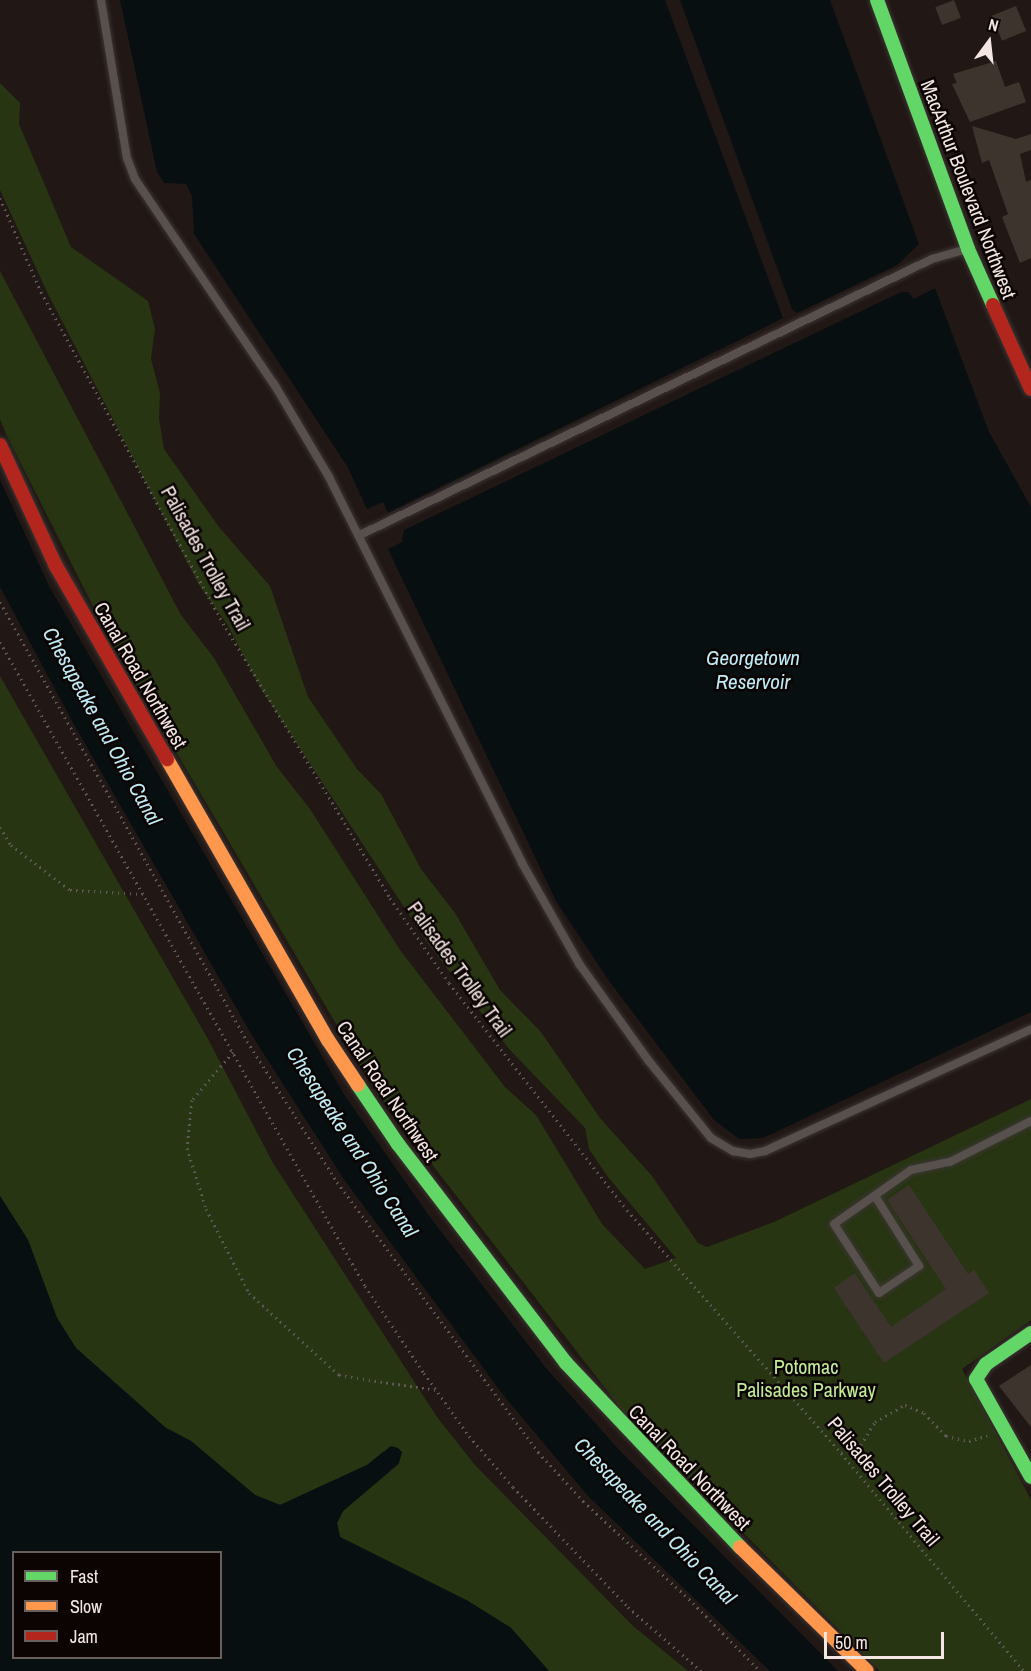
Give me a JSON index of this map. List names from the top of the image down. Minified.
{"streets":{"main road":["MacArthur Boulevard Northwest","Canal Road Northwest"],"path":["Palisades Trolley Trail"]},"water":["Georgetown Reservoir","Chesapeake and Ohio Canal"],"parks":["Potomac Palisades Parkway"],"legend":["Fast","Slow","Jam"],"scale_bar":"50 m","north":"top"}
